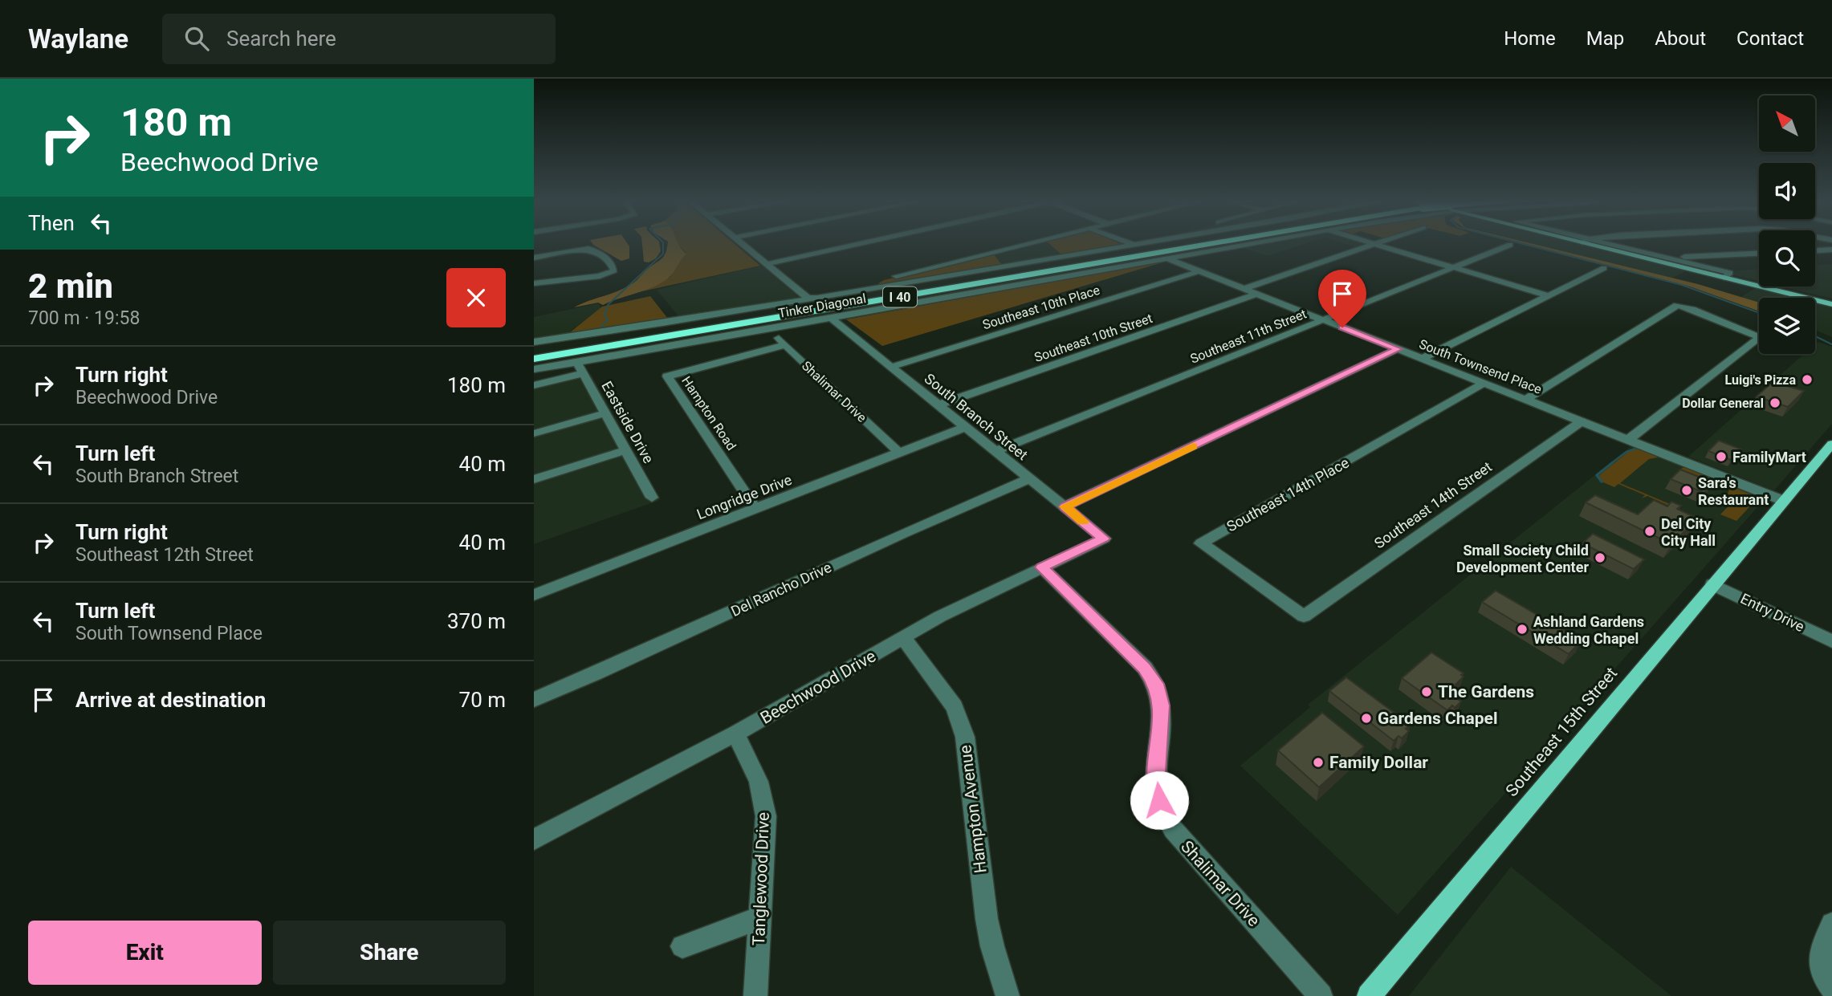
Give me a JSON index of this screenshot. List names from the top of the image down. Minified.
{"streets":{"highway":["I 40","Tinker Diagonal"],"main road":["Southeast 15th Street"],"street":["Southeast 10th Place","Southeast 11th Street","Southeast 10th Street","South Townsend Place","Shalimar Drive","Hampton Road","South Branch Street","Eastside Drive","Southeast 14th Place","Longridge Drive","Southeast 14th Street","Del Rancho Drive","Entry Drive","Beechwood Drive","Hampton Avenue","Tanglewood Drive"]},"crossings":[["Tinker Diagonal","South Townsend Place"],["Tinker Diagonal","Shalimar Drive"],["Tinker Diagonal","South Branch Street"],["Tinker Diagonal","Eastside Drive"],["Southeast 10th Place","South Townsend Place"],["Southeast 10th Place","South Branch Street"],["Southeast 11th Street","South Townsend Place"],["Southeast 11th Street","South Branch Street"],["Southeast 10th Street","South Townsend Place"],["Southeast 10th Street","South Branch Street"],["South Townsend Place","Southeast 14th Place"],["South Townsend Place","Southeast 14th Street"],["South Townsend Place","Southeast 15th Street"],["Shalimar Drive","Hampton Road"],["Shalimar Drive","Longridge Drive"],["Shalimar Drive","Beechwood Drive"],["Hampton Road","Longridge Drive"],["South Branch Street","Longridge Drive"],["South Branch Street","Del Rancho Drive"],["South Branch Street","Beechwood Drive"],["Southeast 14th Place","Southeast 14th Street"],["Entry Drive","Southeast 15th Street"],["Beechwood Drive","Hampton Avenue"],["Beechwood Drive","Tanglewood Drive"]],"places":["Luigi's Pizza","Dollar General","FamilyMart","Sara's Restaurant","Del City City Hall","Small Society Child Development Center","Ashland Gardens Wedding Chapel","The Gardens","Gardens Chapel","Family Dollar"],"north":"top left","page":{"header":"Waylane","search":"Search here","nav":["Home","Map","About","Contact"],"turn":["180 m","Beechwood Drive"],"then":"Then","heading":["2 min","700 m · 19:58"],"list":[{"name":"Turn right","note":"Beechwood Drive","value":"180 m"},{"name":"Turn left","note":"South Branch Street","value":"40 m"},{"name":"Turn right","note":"Southeast 12th Street","value":"40 m"},{"name":"Turn left","note":"South Townsend Place","value":"370 m"},{"name":"Arrive at destination","value":"70 m"}],"buttons":["Exit","Share"]}}
